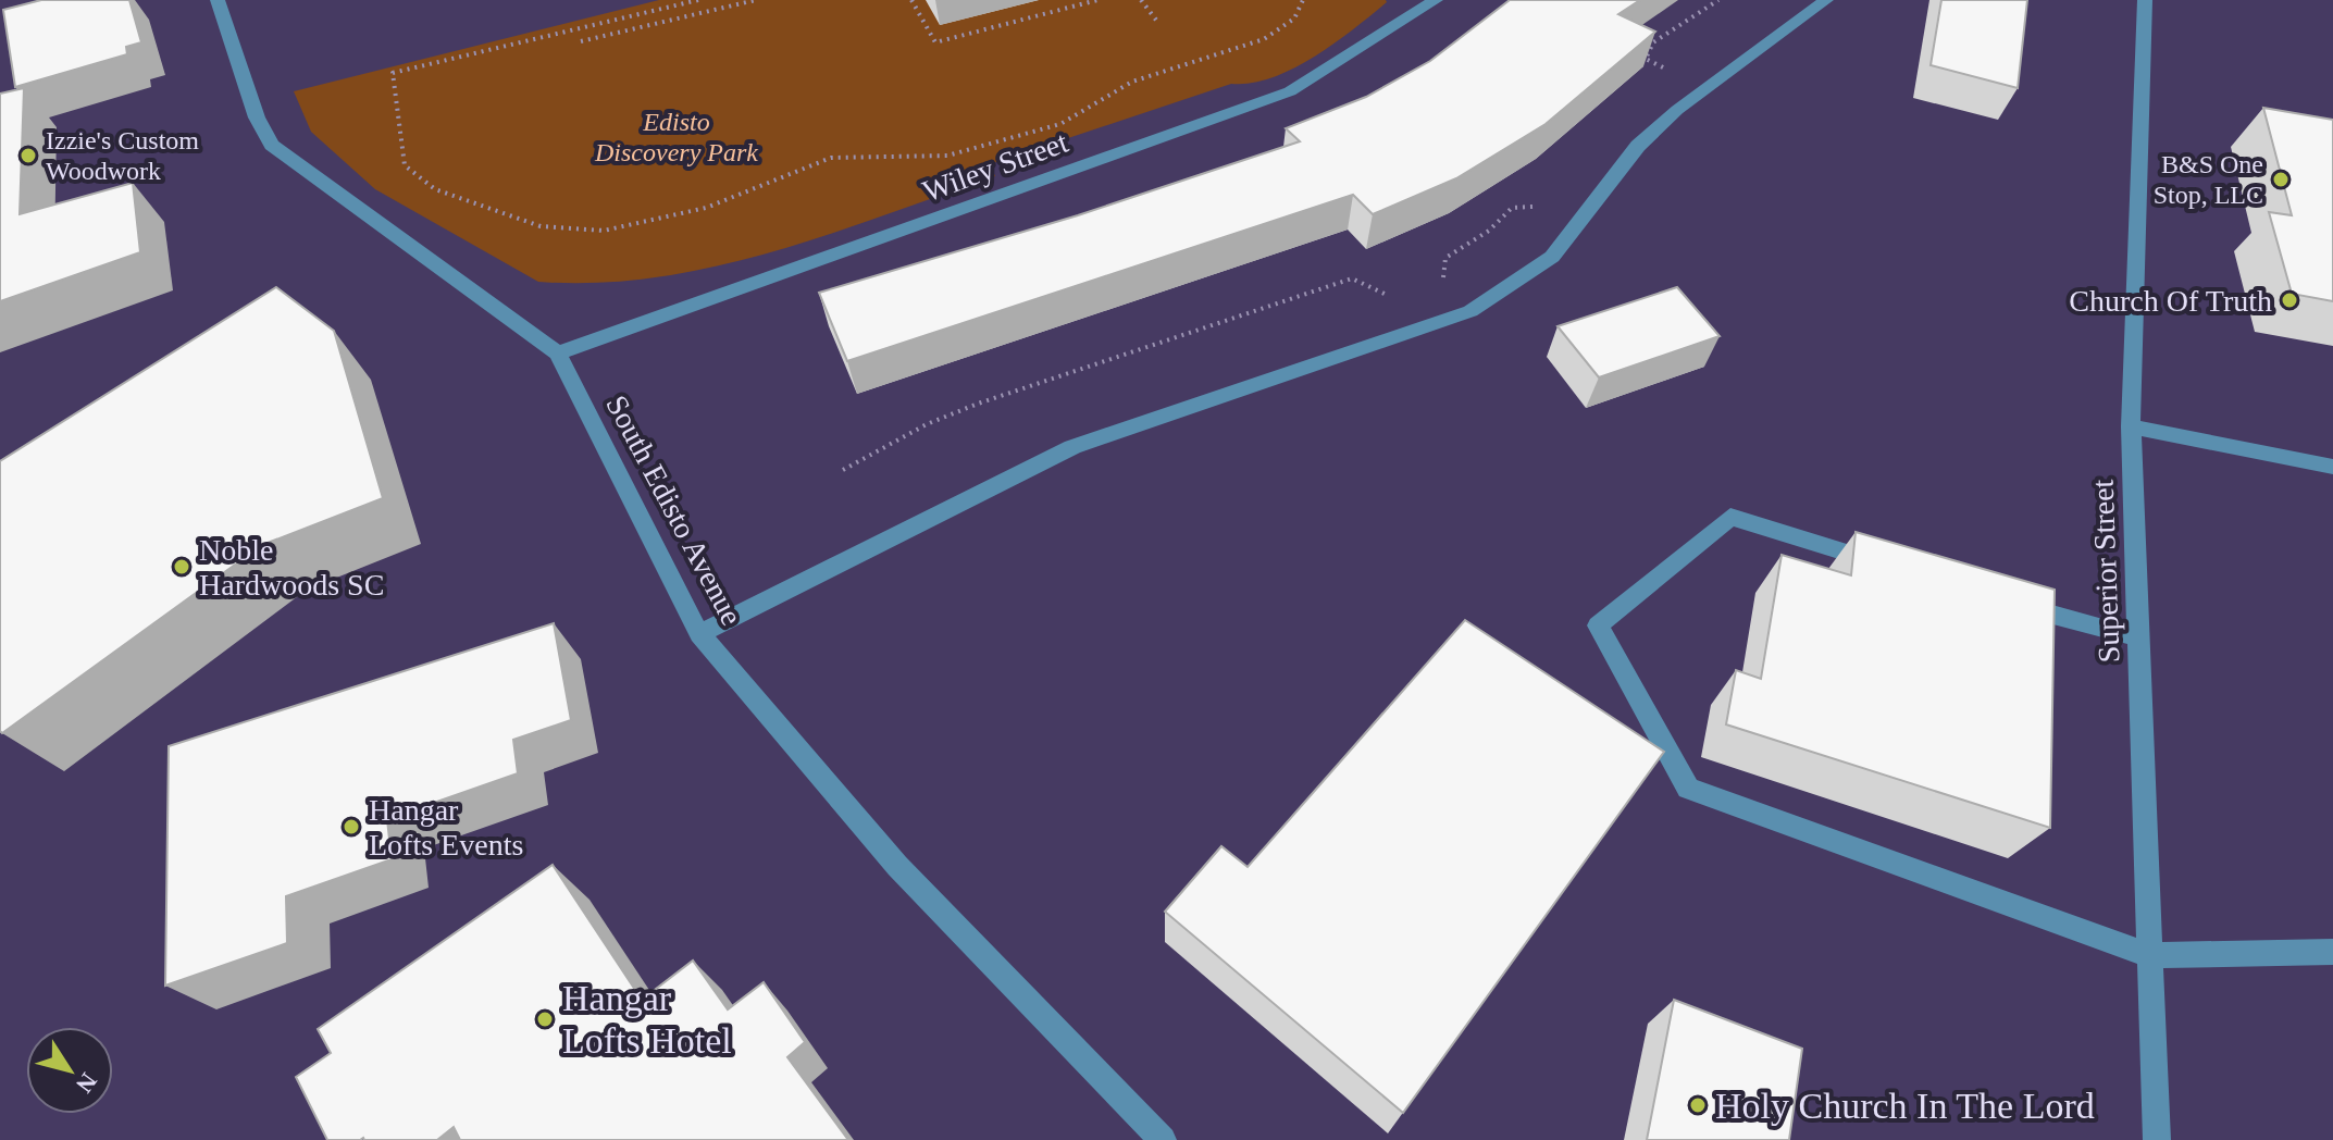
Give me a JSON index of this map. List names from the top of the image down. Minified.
{"streets":{"street":["Wiley Street","South Edisto Avenue","Superior Street"]},"crossings":[["Wiley Street","South Edisto Avenue"]],"parks":["Edisto Discovery Park"],"places":["Izzie's Custom Woodwork","B&S One Stop, LLC","Church Of Truth","Noble Hardwoods SC","Hangar Lofts Events","Hangar Lofts Hotel","Holy Church In The Lord"],"north":"bottom right"}
